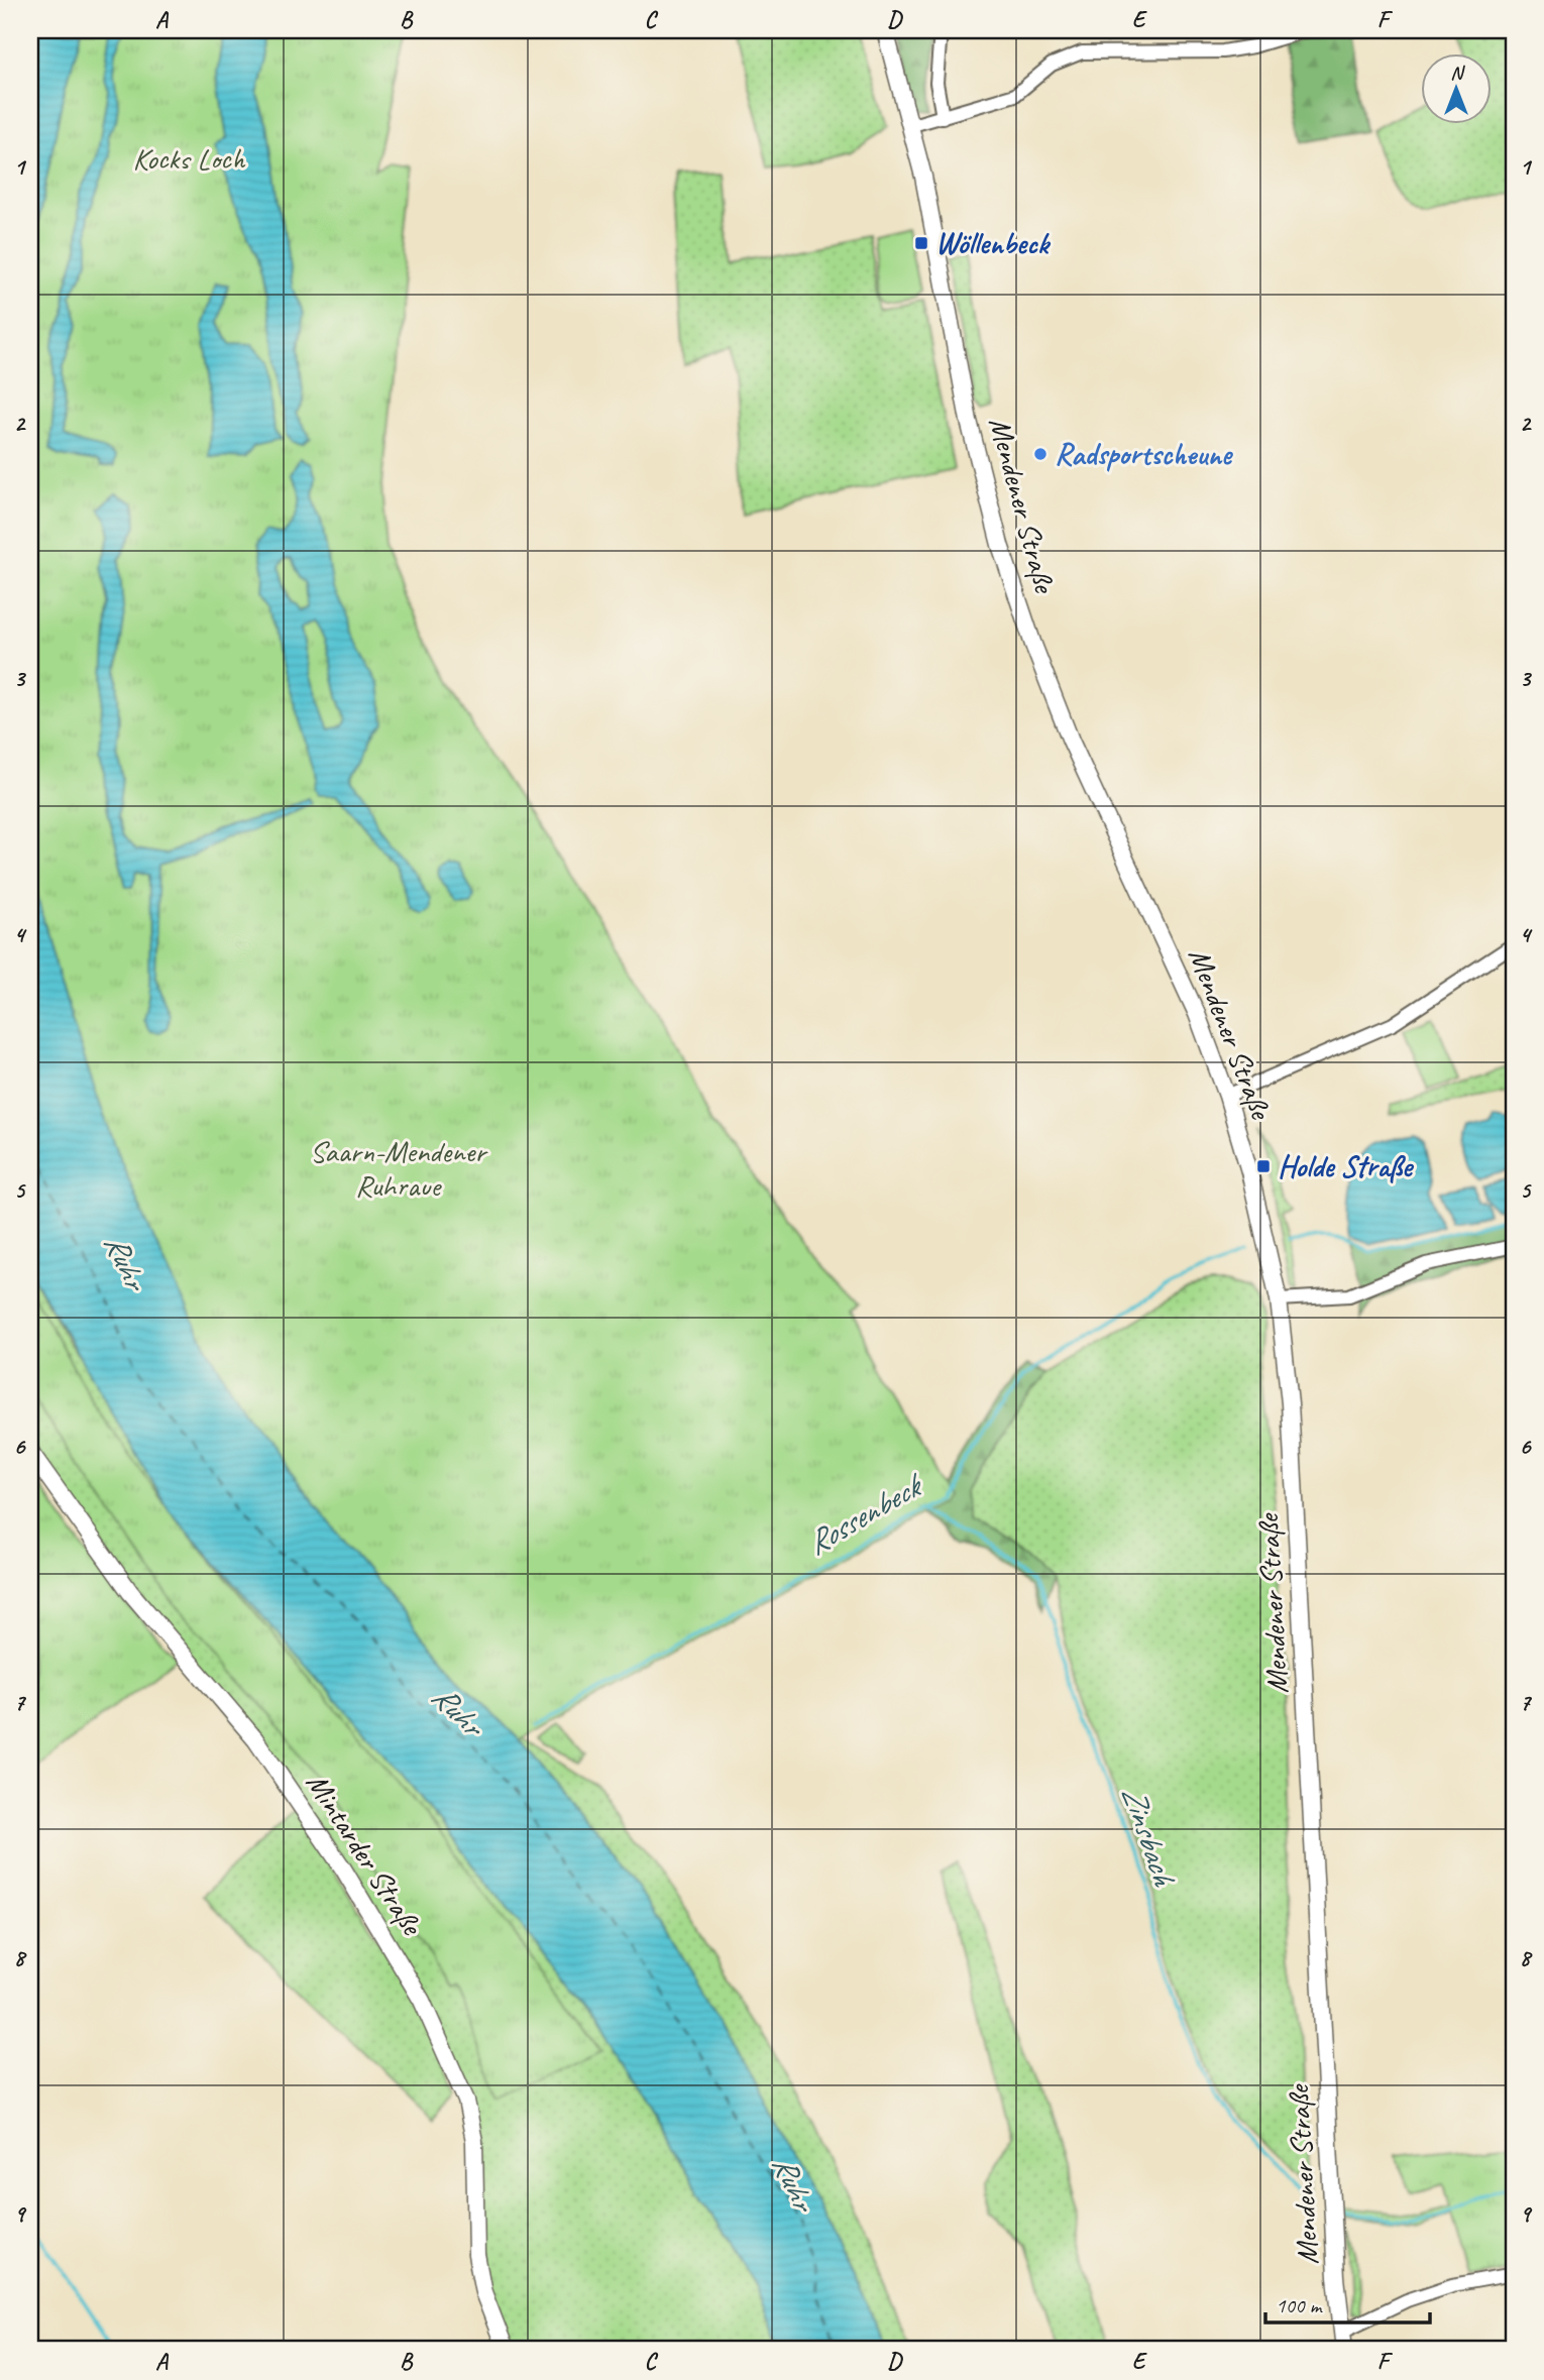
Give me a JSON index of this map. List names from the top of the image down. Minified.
{"streets":{"main road":["Mendener Straße","Mintarder Straße"]},"water":["Ruhr","Rossenbeck","Zinsbach"],"parks":["Kocks Loch","Saarn-Mendener Ruhraue"],"places":{"transit":["Wöllenbeck","Holde Straße"],"other":["Radsportscheune"]},"scale_bar":"100 m","north":"top","grid":{"columns":["A","B","C","D","E","F"],"rows":["1","2","3","4","5","6","7","8","9"]}}
